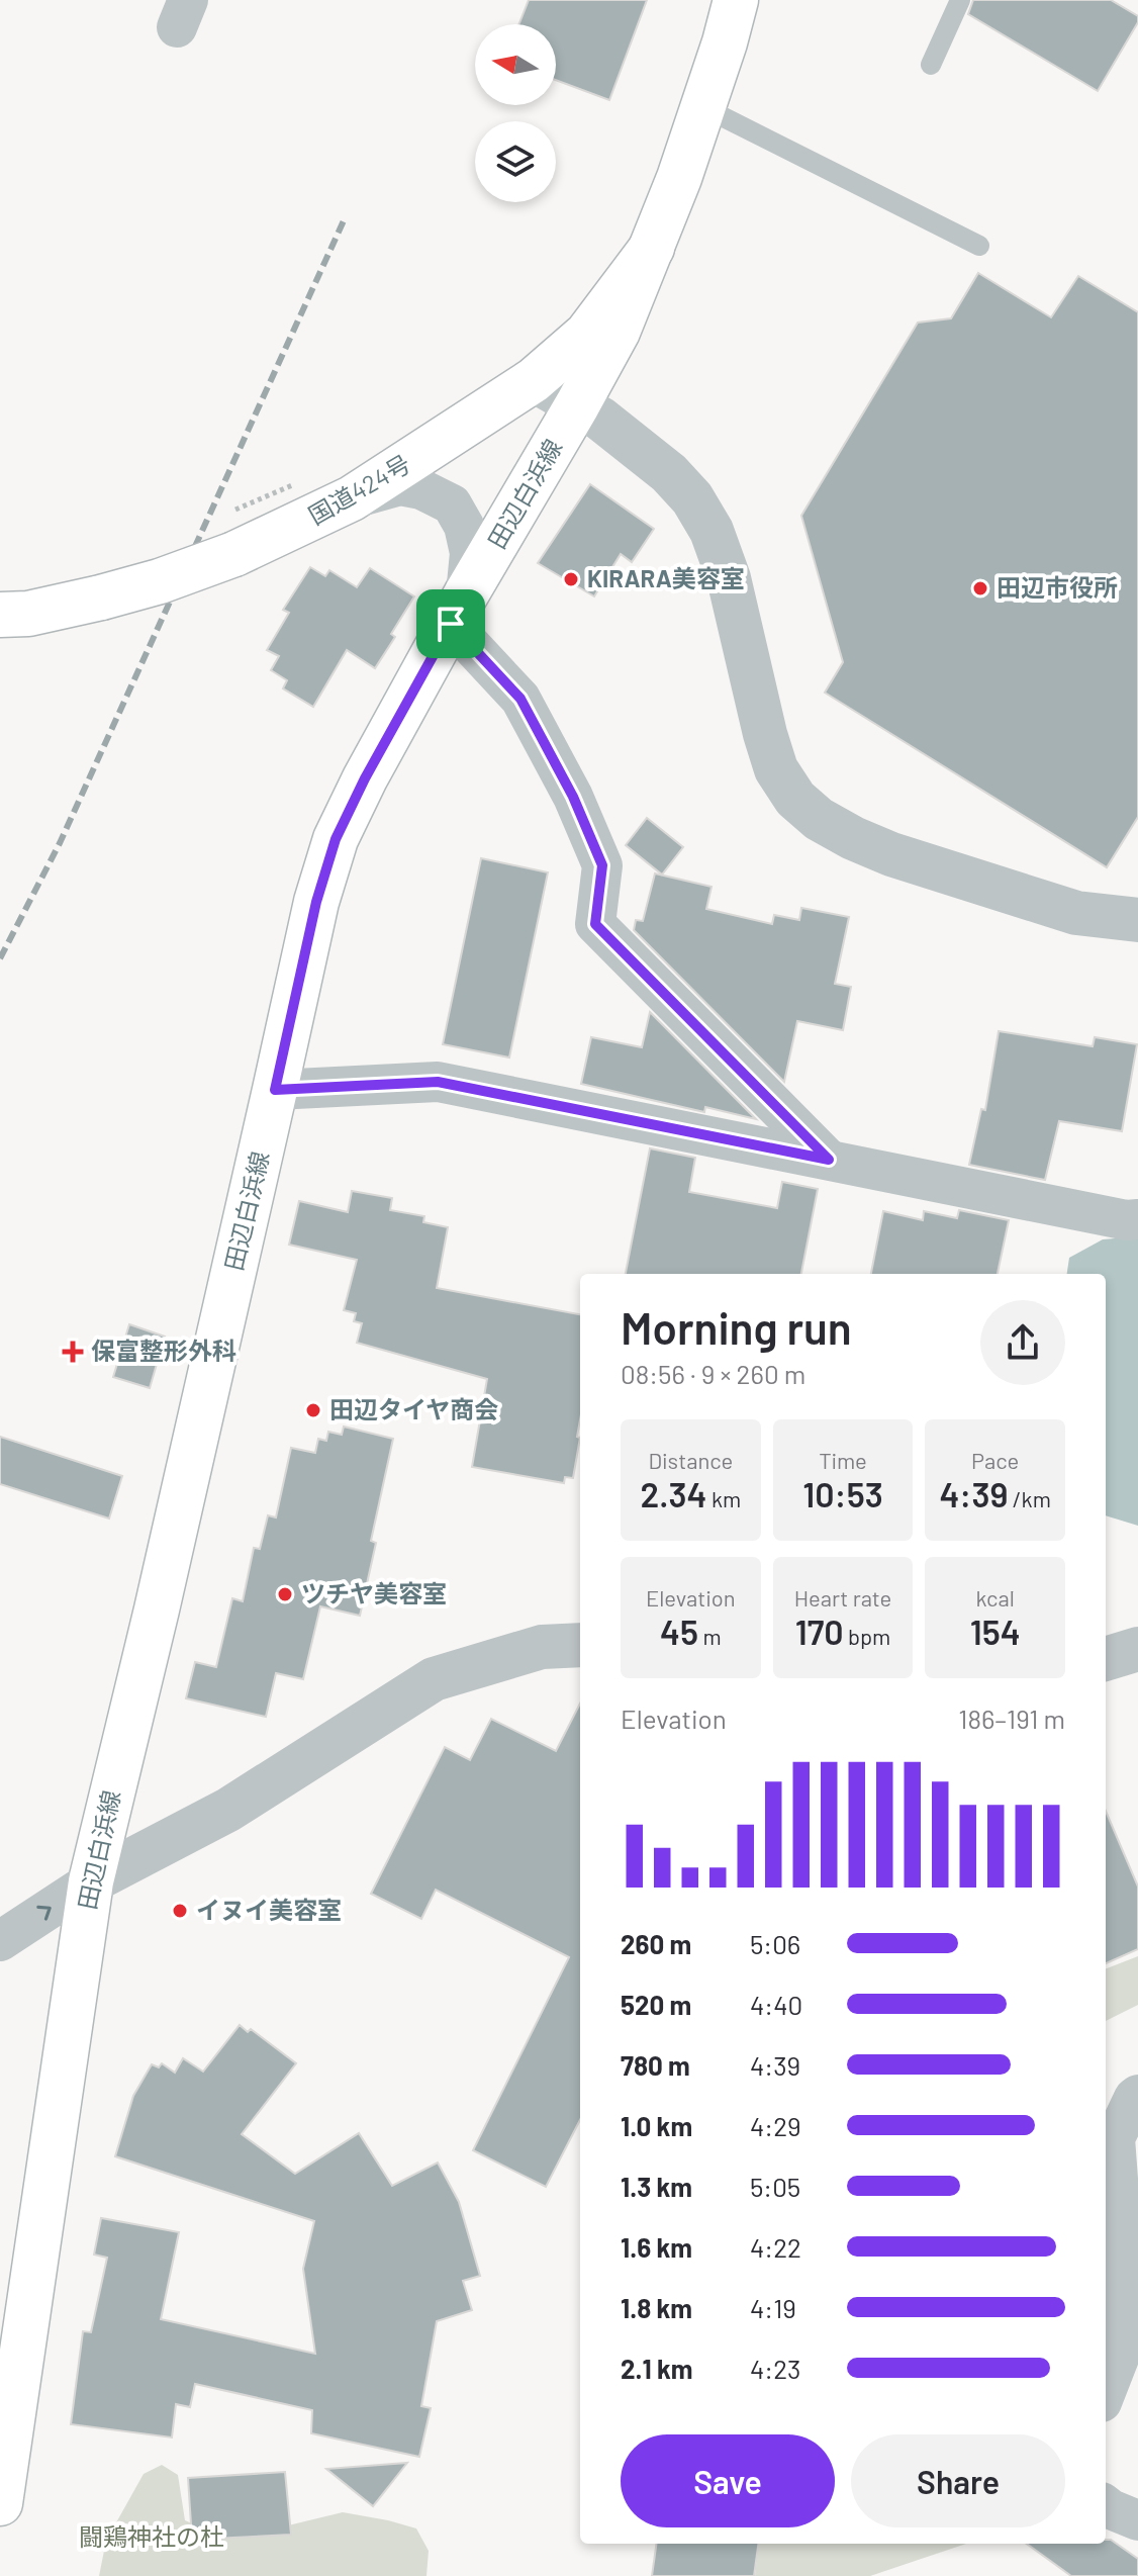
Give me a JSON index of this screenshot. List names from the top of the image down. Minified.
{"streets":{"main road":["国道424号","田辺白浜線"]},"crossings":[["国道424号","田辺白浜線"]],"parks":["闘鶏神社の杜"],"places":{"other":["KIRARA美容室","田辺市役所","田辺タイヤ商会","ツチヤ美容室","イヌイ美容室"],"health":["保富整形外科"]},"north":"left","page":{"heading":["Morning run","08:56 · 9 × 260 m"],"stats":[["Distance","2.34 km"],["Time","10:53"],["Pace","4:39 /km"],["Elevation","45 m"],["Heart rate","170 bpm"],["kcal","154"]],"chart":["Elevation","186–191 m"],"list":[{"name":"260 m","note":"5:06"},{"name":"520 m","note":"4:40"},{"name":"780 m","note":"4:39"},{"name":"1.0 km","note":"4:29"},{"name":"1.3 km","note":"5:05"},{"name":"1.6 km","note":"4:22"},{"name":"1.8 km","note":"4:19"},{"name":"2.1 km","note":"4:23"}],"buttons":["Save","Share"]}}
